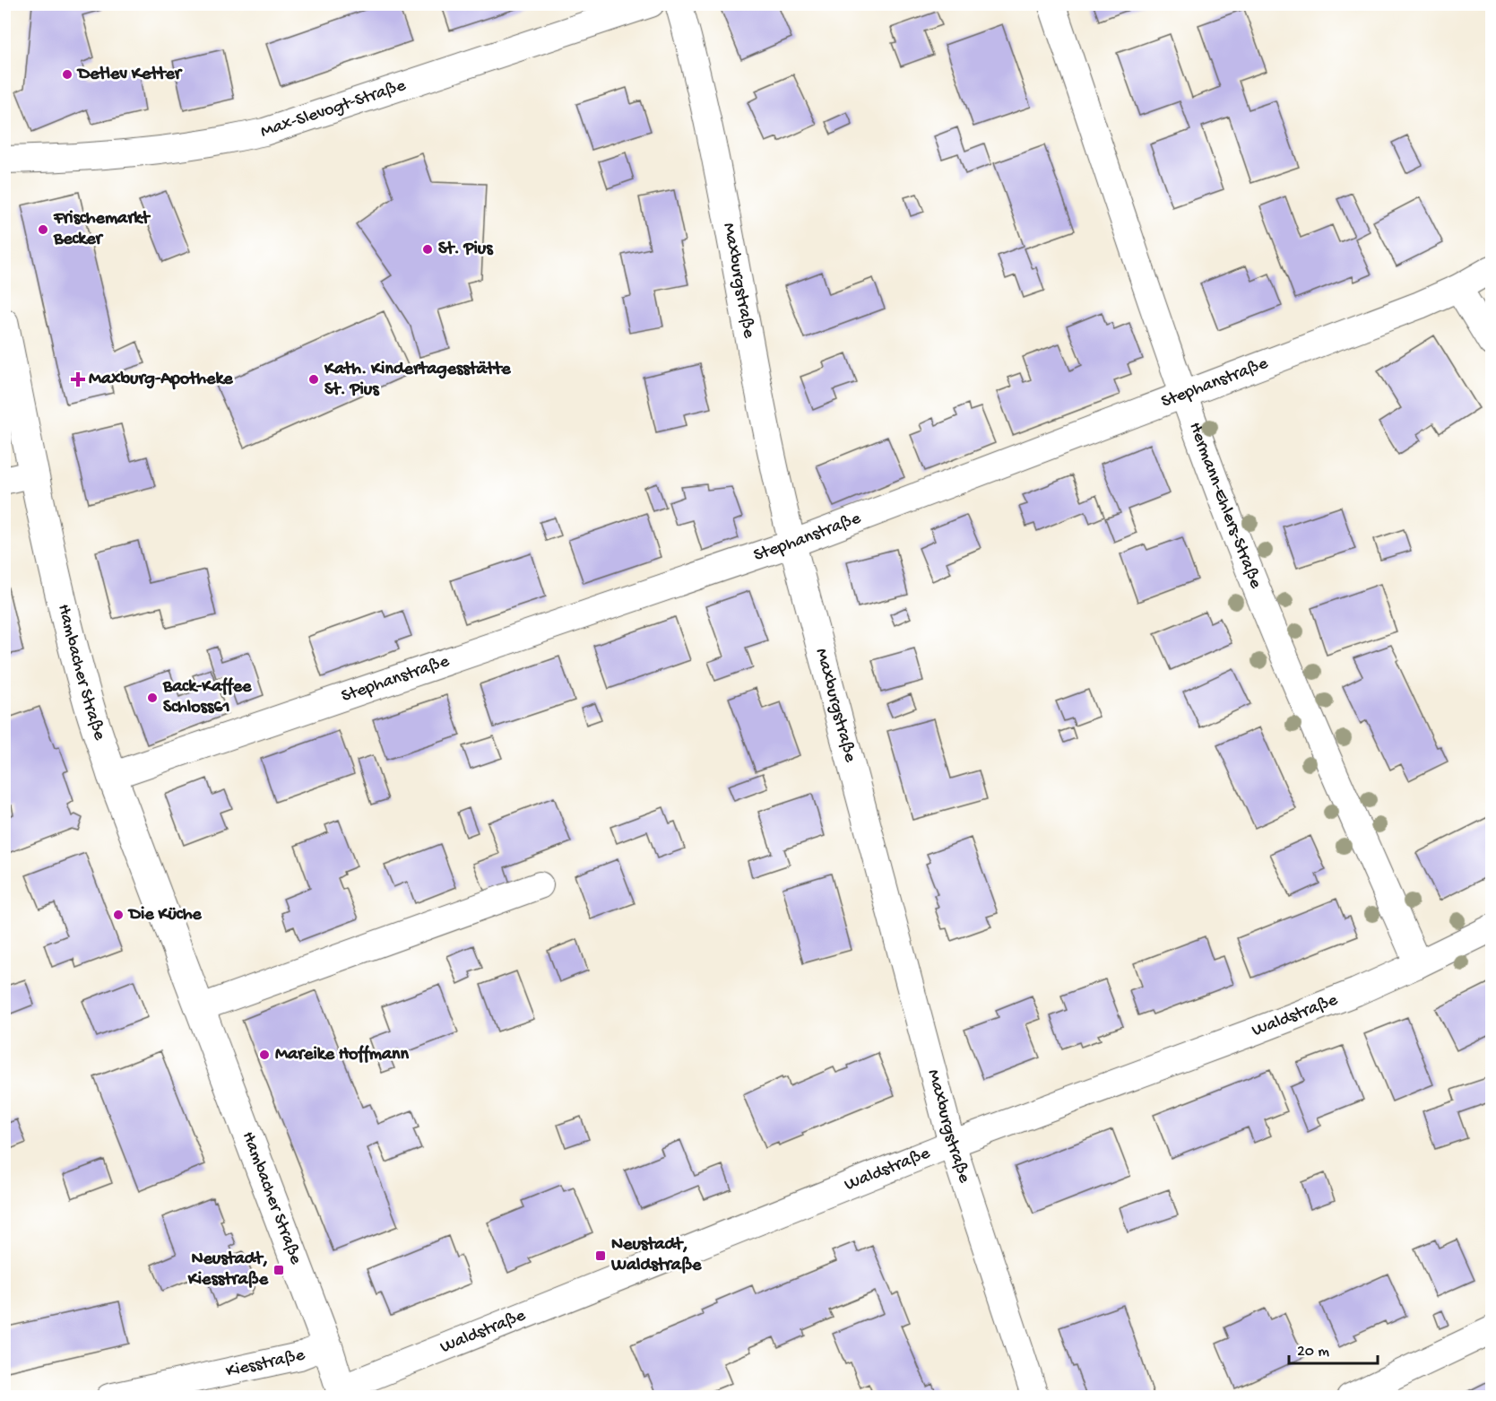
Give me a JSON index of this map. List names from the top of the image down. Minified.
{"streets":{"street":["Max-Slevogt-Straße","Maxburgstraße","Stephanstraße","Hermann-Ehlers-Straße","Hambacher Straße","Waldstraße","Kiesstraße"]},"crossings":[["Maxburgstraße","Stephanstraße"],["Maxburgstraße","Waldstraße"],["Stephanstraße","Hermann-Ehlers-Straße"],["Stephanstraße","Hambacher Straße"],["Hermann-Ehlers-Straße","Waldstraße"],["Hambacher Straße","Waldstraße"],["Hambacher Straße","Kiesstraße"]],"places":{"other":["Detlev Ketter","Frischemarkt Becker","St. Pius","Kath. Kindertagesstätte St. Pius","Back-Kaffee Schloss61","Die Küche","Mareike Hoffmann"],"health":["Maxburg-Apotheke"],"transit":["Neustadt, Waldstraße","Neustadt, Kiesstraße"]},"scale_bar":"20 m"}
